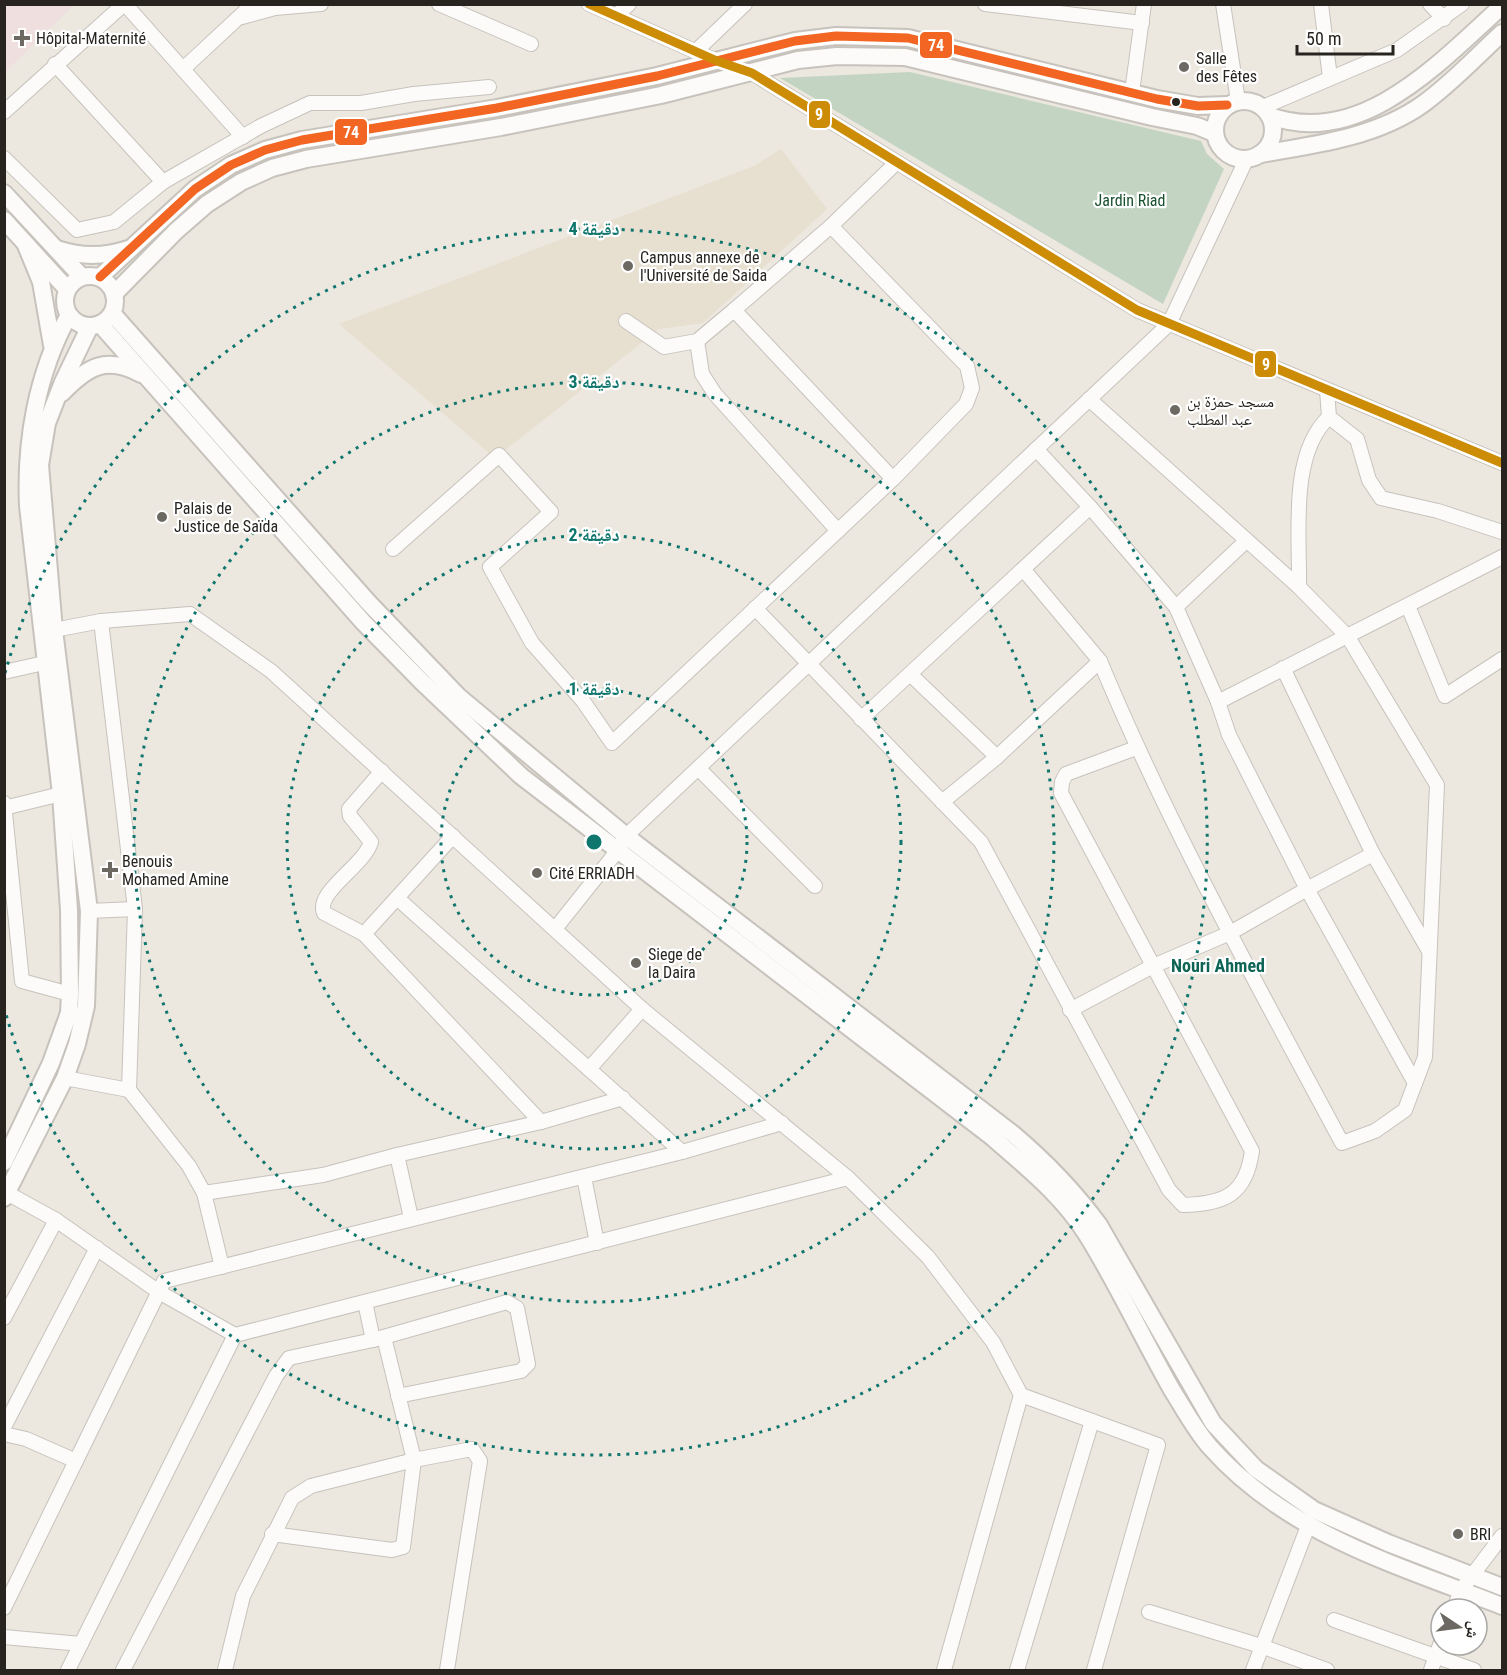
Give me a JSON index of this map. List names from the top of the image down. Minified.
{"districts":["Nouri Ahmed"],"parks":["Jardin Riad"],"places":{"health":["Hôpital-Maternité","Benouis Mohamed Amine"],"other":["Salle des Fêtes","Campus annexe de l'Université de Saida","مسجد حمزة بن عبد المطلب","Palais de Justice de Saïda","Cité ERRIADH","Siege de la Daira","BRI"]},"lines":["transit line 9","transit line 74"],"scale_bar":"50 m","north":"right","rings":["4 دقيقة","3 دقيقة","2 دقيقة","1 دقيقة"]}
